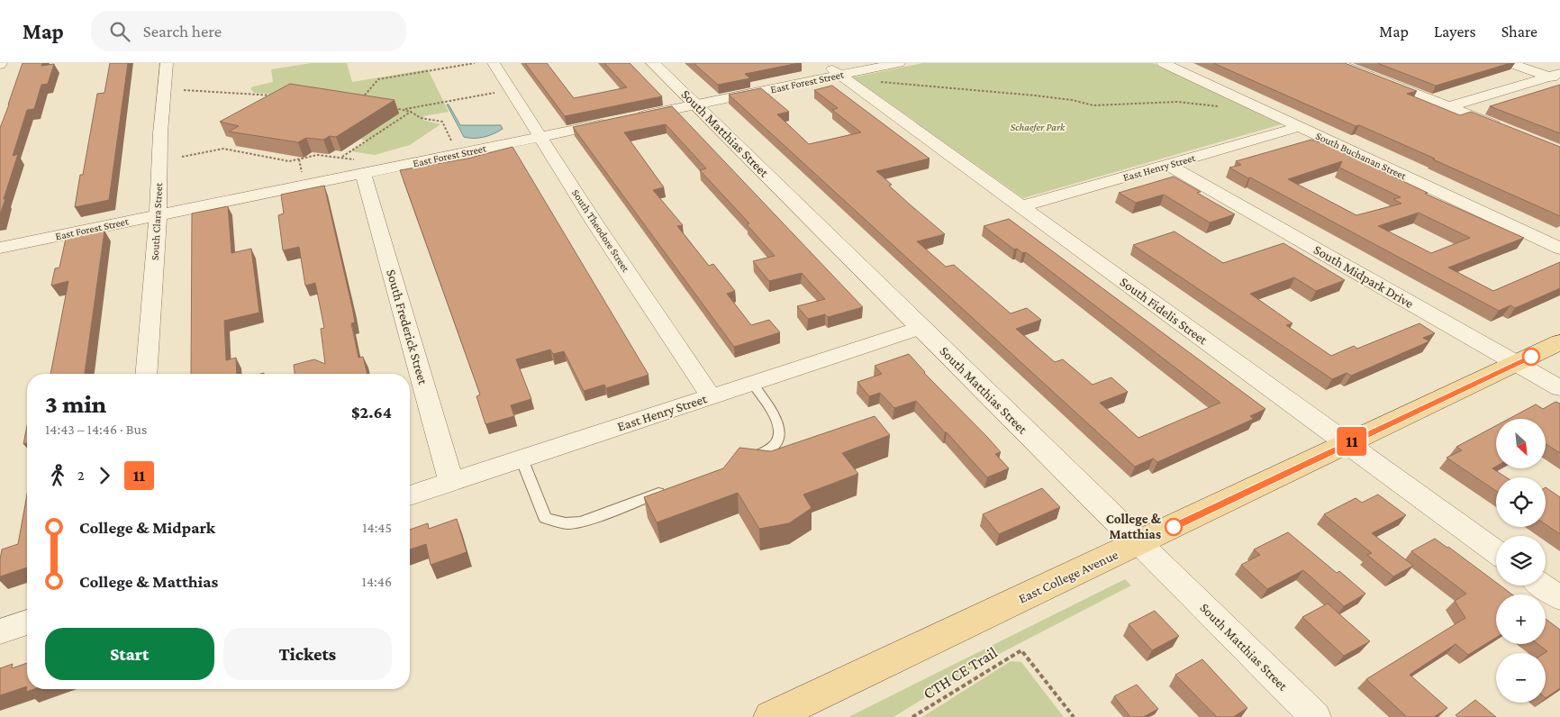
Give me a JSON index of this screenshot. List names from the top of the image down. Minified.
{"streets":{"main road":["East College Avenue"],"street":["East Forest Street","South Matthias Street","South Buchanan Street","East Henry Street","South Clara Street","South Theodore Street","South Midpark Drive","South Fidelis Street","South Frederick Street"],"path":["CTH CE Trail"]},"crossings":[["East Forest Street","South Matthias Street"],["East Forest Street","South Clara Street"],["East Forest Street","South Theodore Street"],["East Forest Street","South Fidelis Street"],["East Forest Street","South Frederick Street"],["South Matthias Street","East Henry Street"],["South Matthias Street","East College Avenue"],["South Buchanan Street","East Henry Street"],["East Henry Street","South Theodore Street"],["East Henry Street","South Midpark Drive"],["East Henry Street","South Fidelis Street"],["East Henry Street","South Frederick Street"],["South Midpark Drive","East College Avenue"],["South Fidelis Street","East College Avenue"]],"parks":["Schaefer Park"],"places":["College & Matthias"],"lines":["bus line 11"],"north":"bottom right","page":{"header":"Map","search":"Search here","nav":["Map","Layers","Share"],"on_map":"11","heading":["3 min","14:43 – 14:46 · Bus","$2.64"],"map_buttons":["+","−"],"legs":["2","11"],"list":[{"name":"College & Midpark","value":"14:45"},{"name":"College & Matthias","value":"14:46"}],"buttons":["Start","Tickets"]}}
